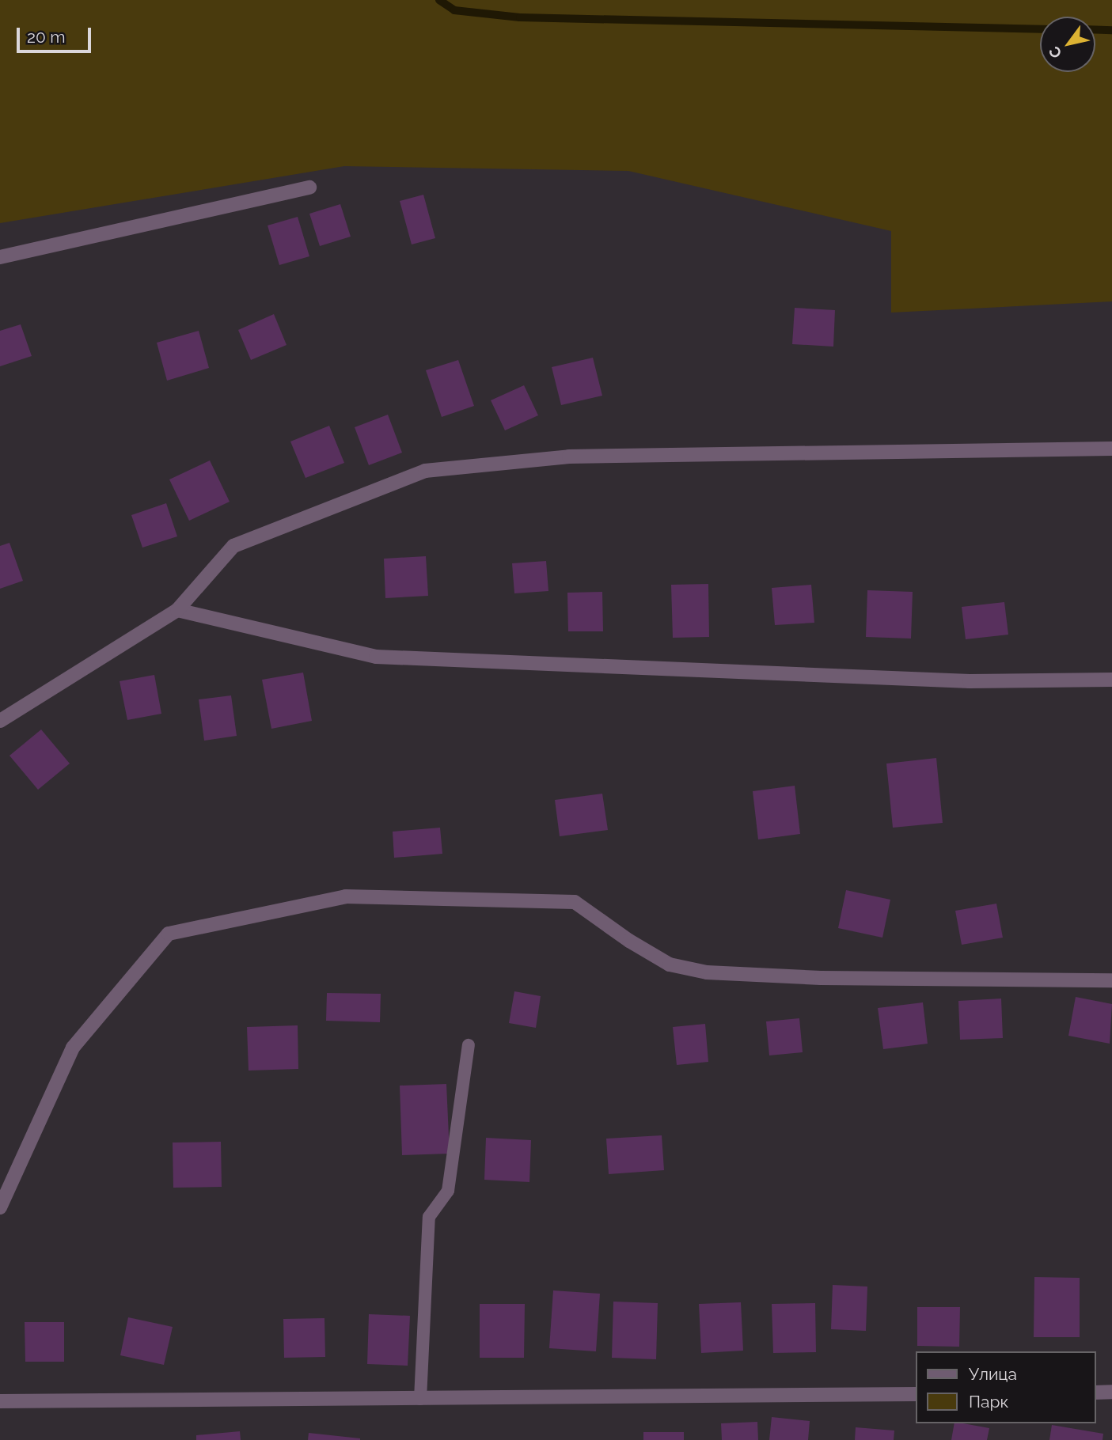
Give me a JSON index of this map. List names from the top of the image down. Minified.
{"legend":["Улица","Парк"],"scale_bar":"20 m","north":"bottom left"}
